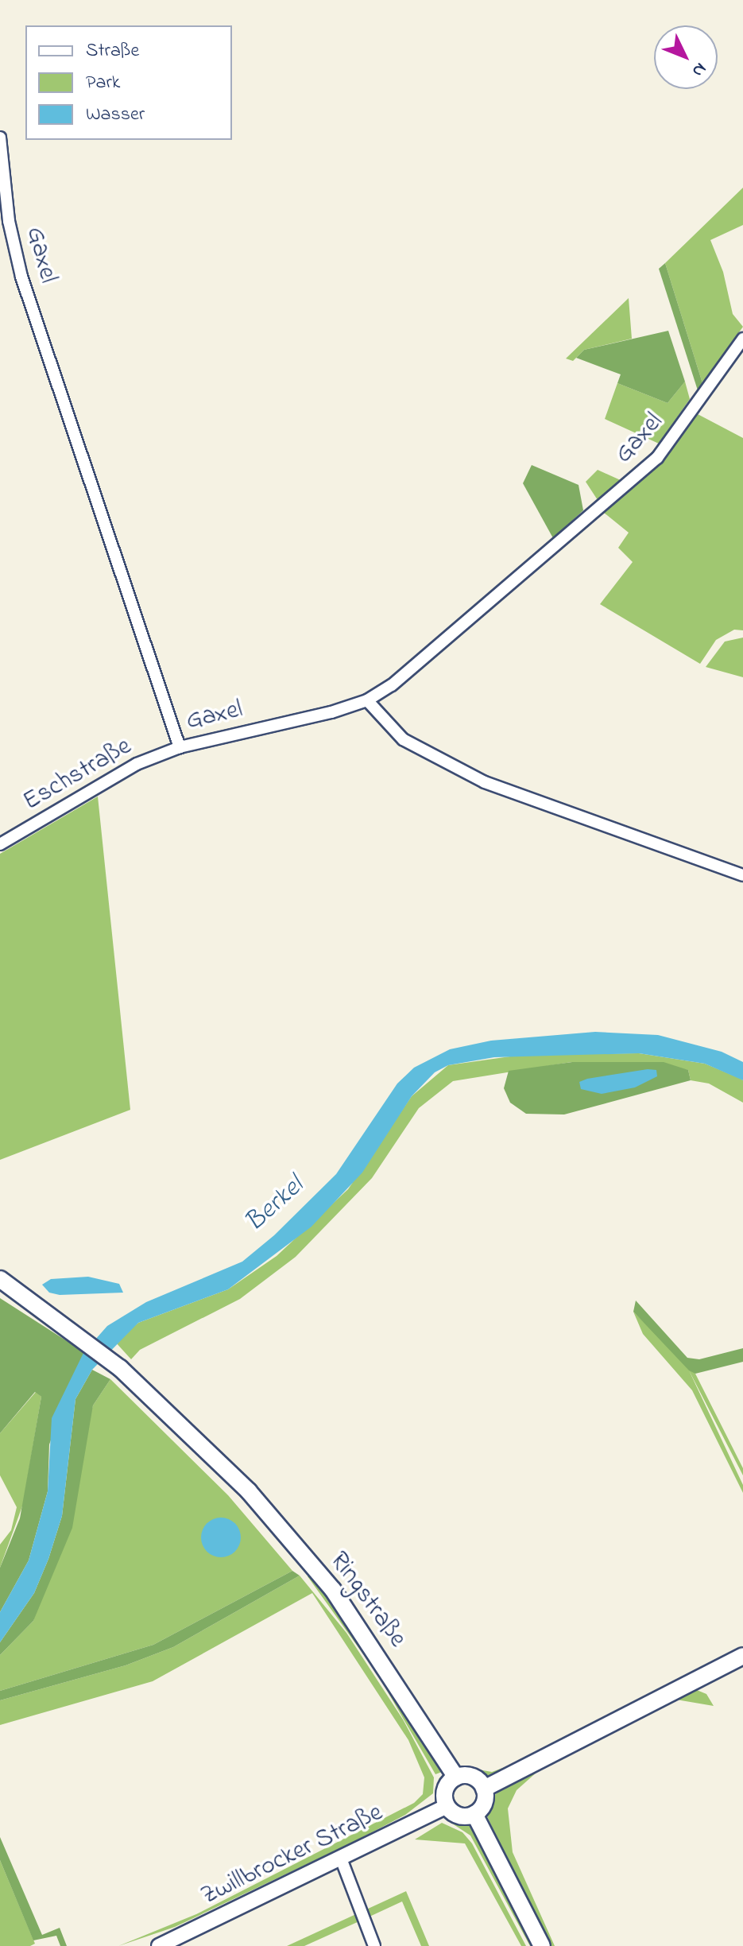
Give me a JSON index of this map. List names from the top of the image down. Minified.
{"streets":{"main road":["Ringstraße"],"street":["Gaxel","Eschstraße","Zwillbrocker Straße"]},"crossings":[["Gaxel","Eschstraße"],["Ringstraße","Zwillbrocker Straße"]],"water":["Berkel"],"legend":["Straße","Park","Wasser"],"north":"bottom right"}
